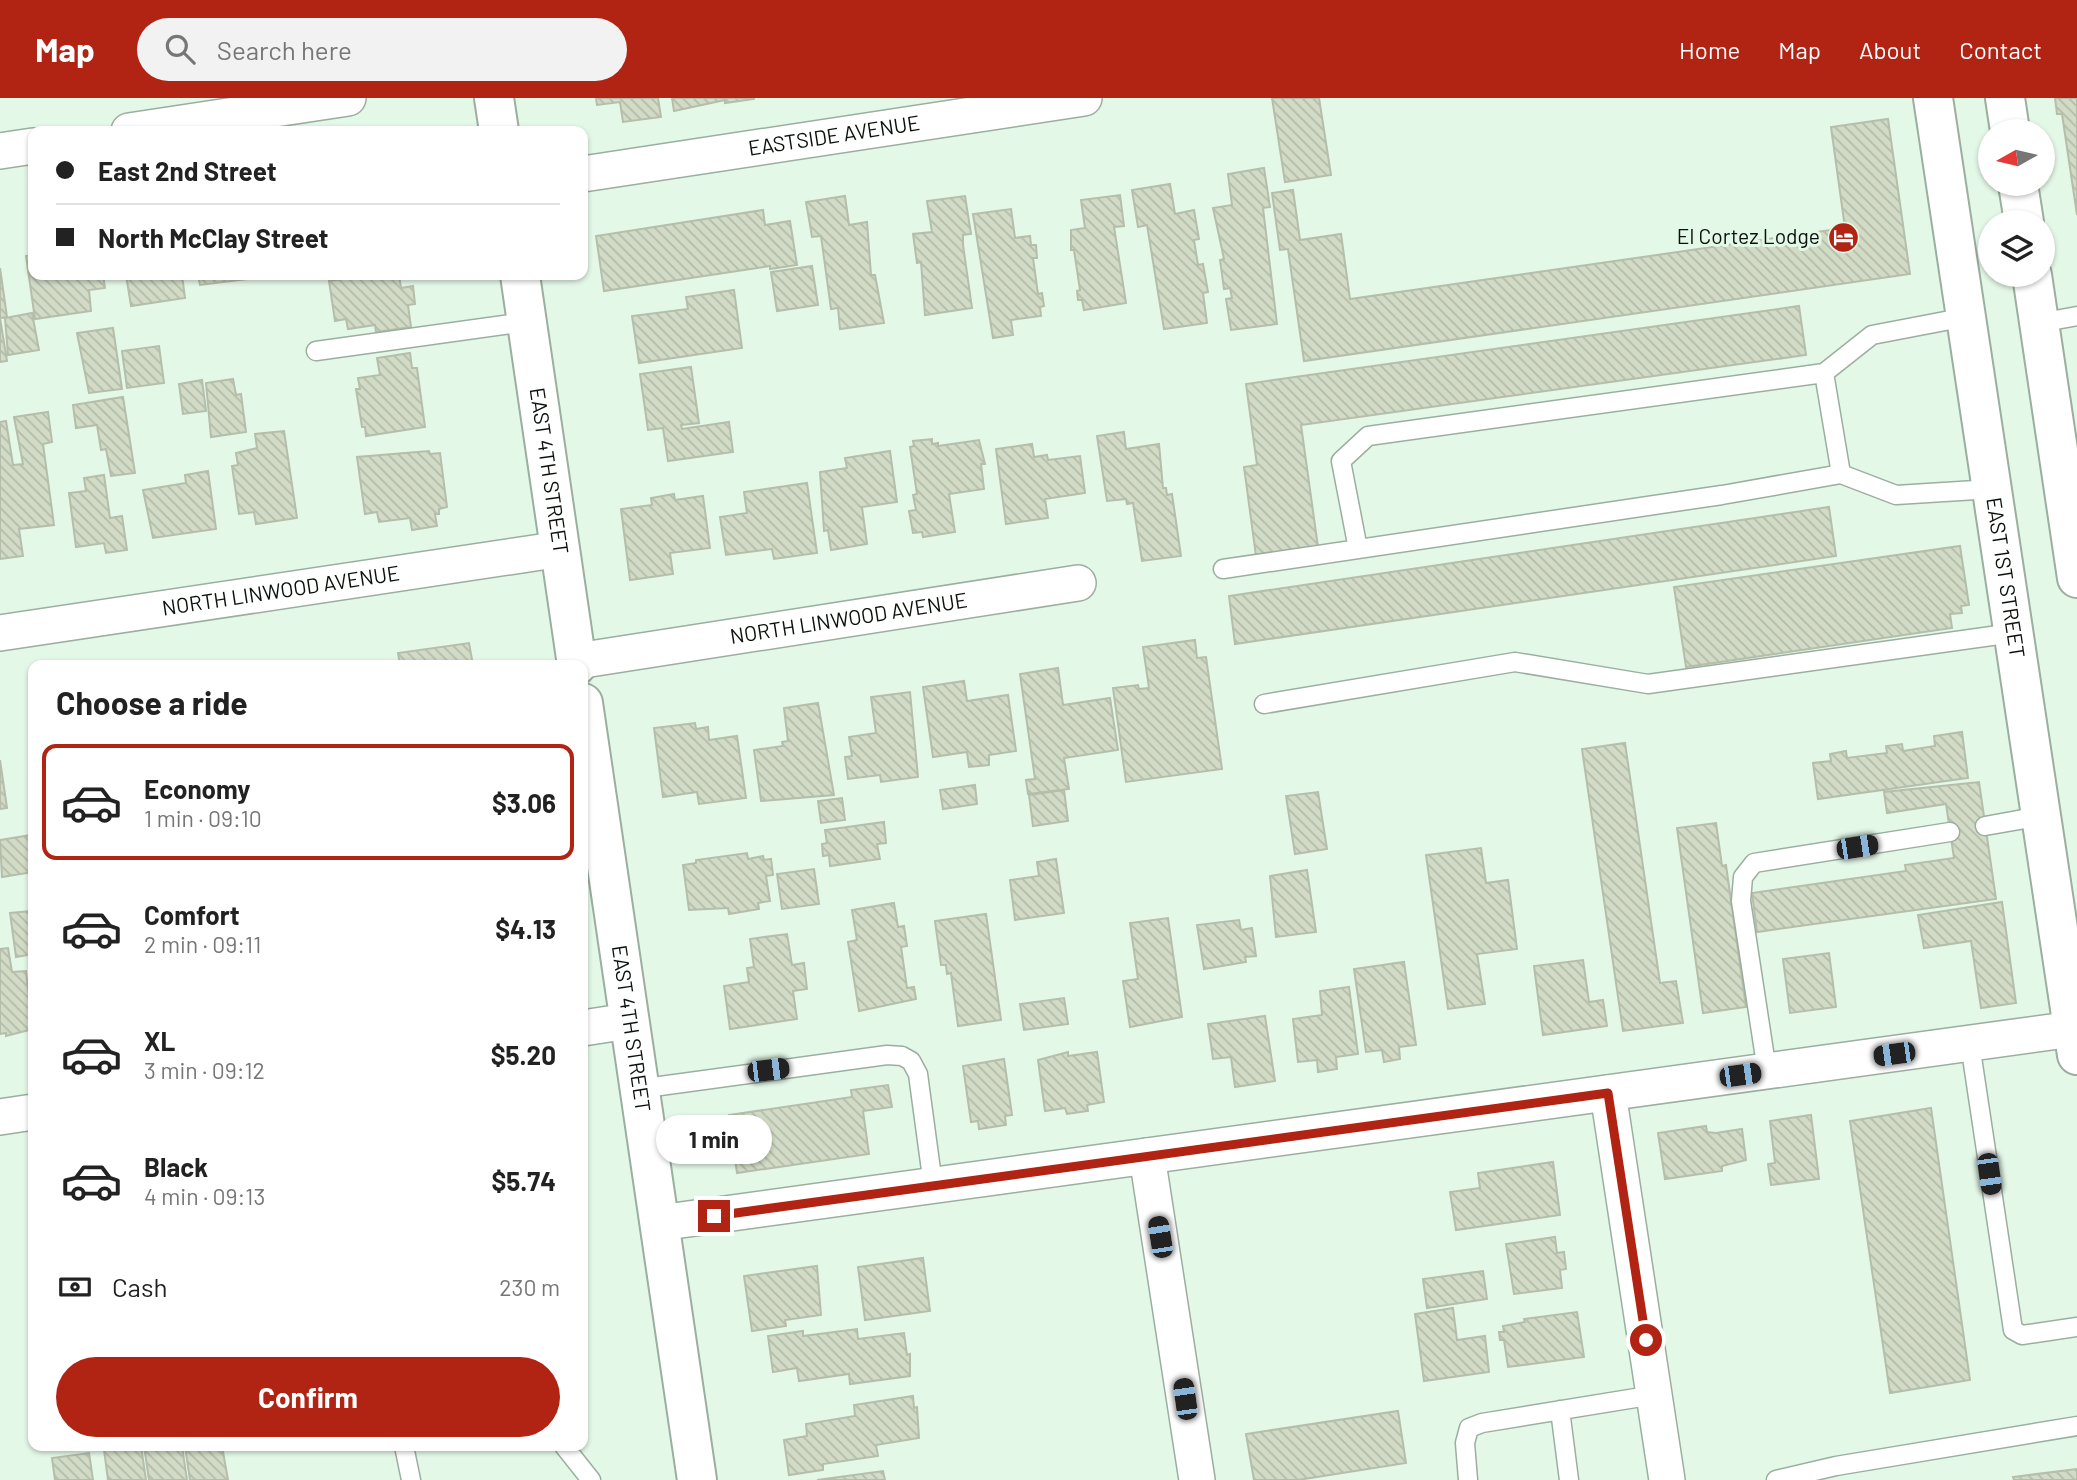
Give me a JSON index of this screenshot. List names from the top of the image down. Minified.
{"streets":{"main road":["EAST 4TH STREET","EAST 1ST STREET"],"street":["EASTSIDE AVENUE","NORTH LINWOOD AVENUE"]},"crossings":[["EAST 4TH STREET","NORTH LINWOOD AVENUE"]],"places":{"hotel":["El Cortez Lodge"]},"north":"left","page":{"header":"Map","search":"Search here","nav":["Home","Map","About","Contact"],"banner":["East 2nd Street","North McClay Street"],"heading":"Choose a ride","list":[{"name":"Economy","note":"1 min · 09:10","value":"$3.06"},{"name":"Comfort","note":"2 min · 09:11","value":"$4.13"},{"name":"XL","note":"3 min · 09:12","value":"$5.20"},{"name":"Black","note":"4 min · 09:13","value":"$5.74"}],"bubble":"1 min","pay":["Cash","230 m"],"buttons":"Confirm"}}
